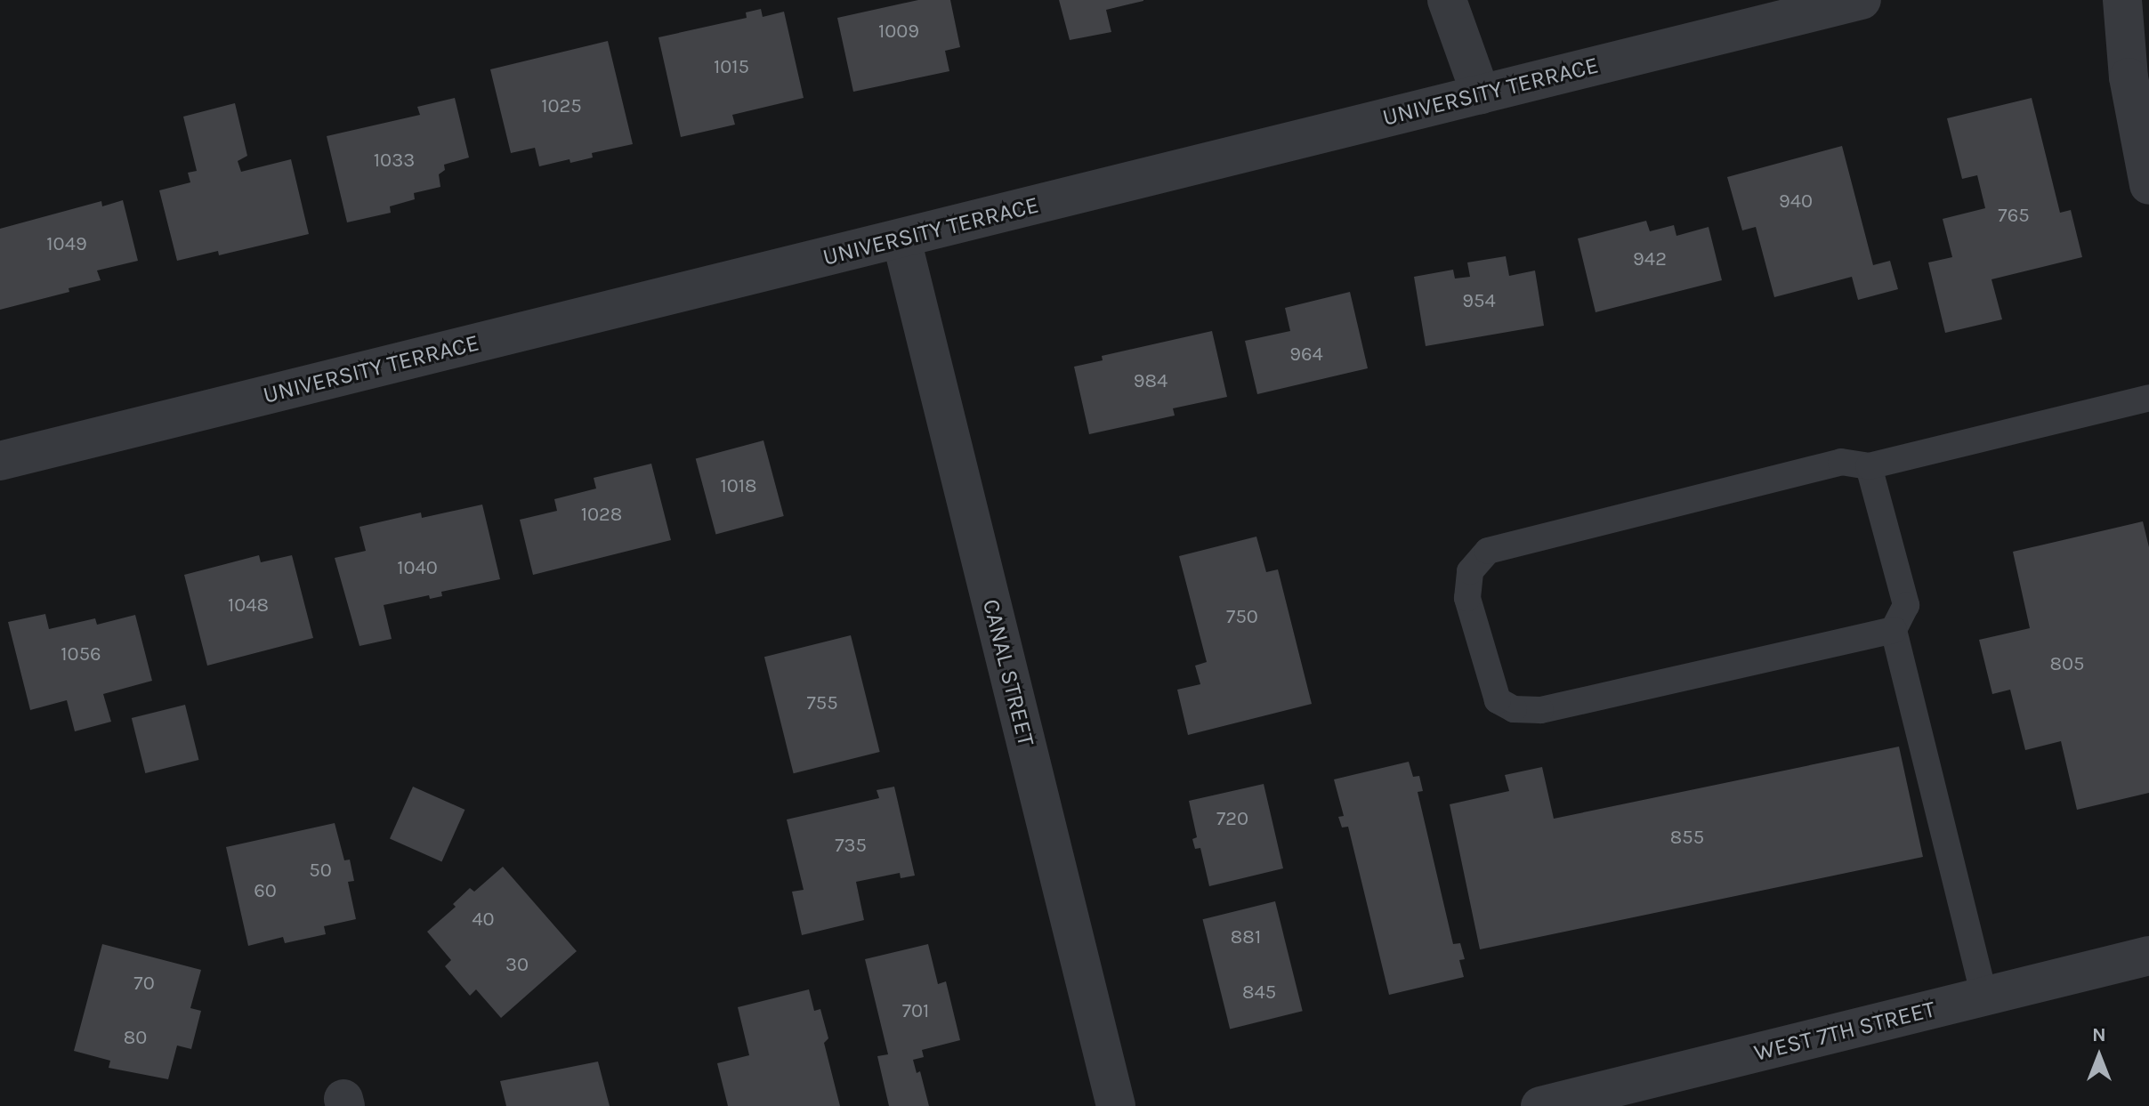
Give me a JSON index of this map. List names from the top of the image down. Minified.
{"streets":{"street":["UNIVERSITY TERRACE","CANAL STREET","WEST 7TH STREET"]},"crossings":[["UNIVERSITY TERRACE","CANAL STREET"]],"house_numbers":["1009","1015","1025","1033","940","765","1049","942","954","964","984","1018","1028","1040","1048","750","1056","805","755","720","855","735","50","60","40","881","30","70","845","701","80"],"north":"top"}
